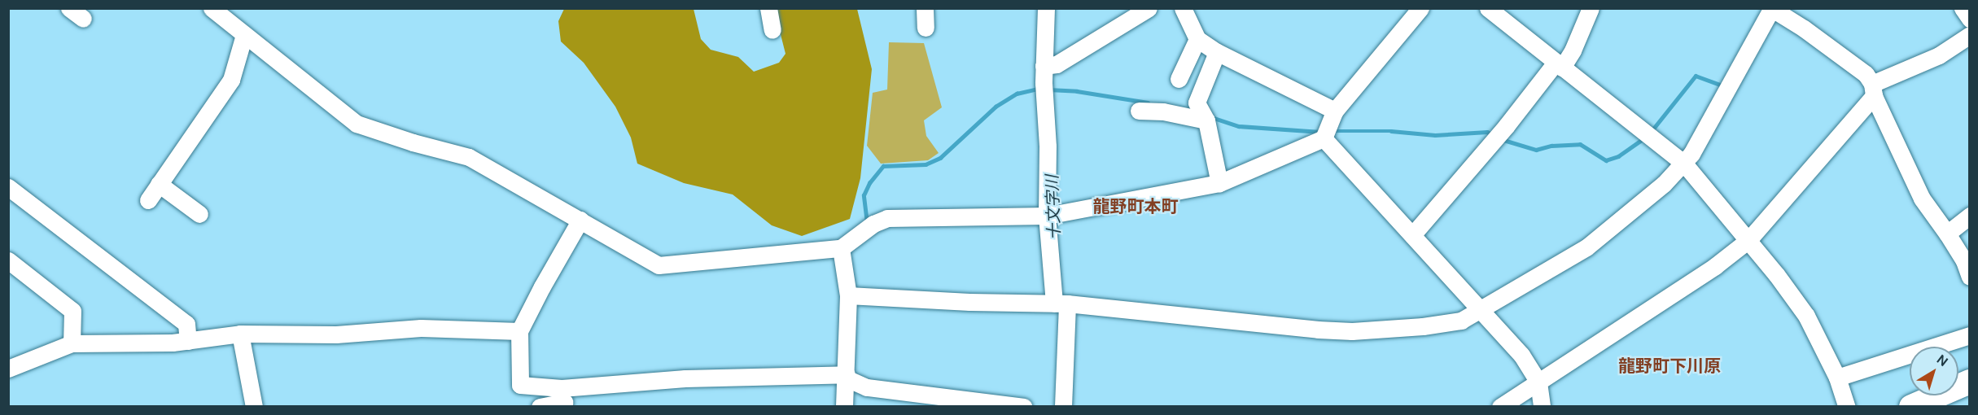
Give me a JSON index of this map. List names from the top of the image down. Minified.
{"districts":["龍野町本町","龍野町下川原"],"water":["十文字川"],"north":"top right"}
